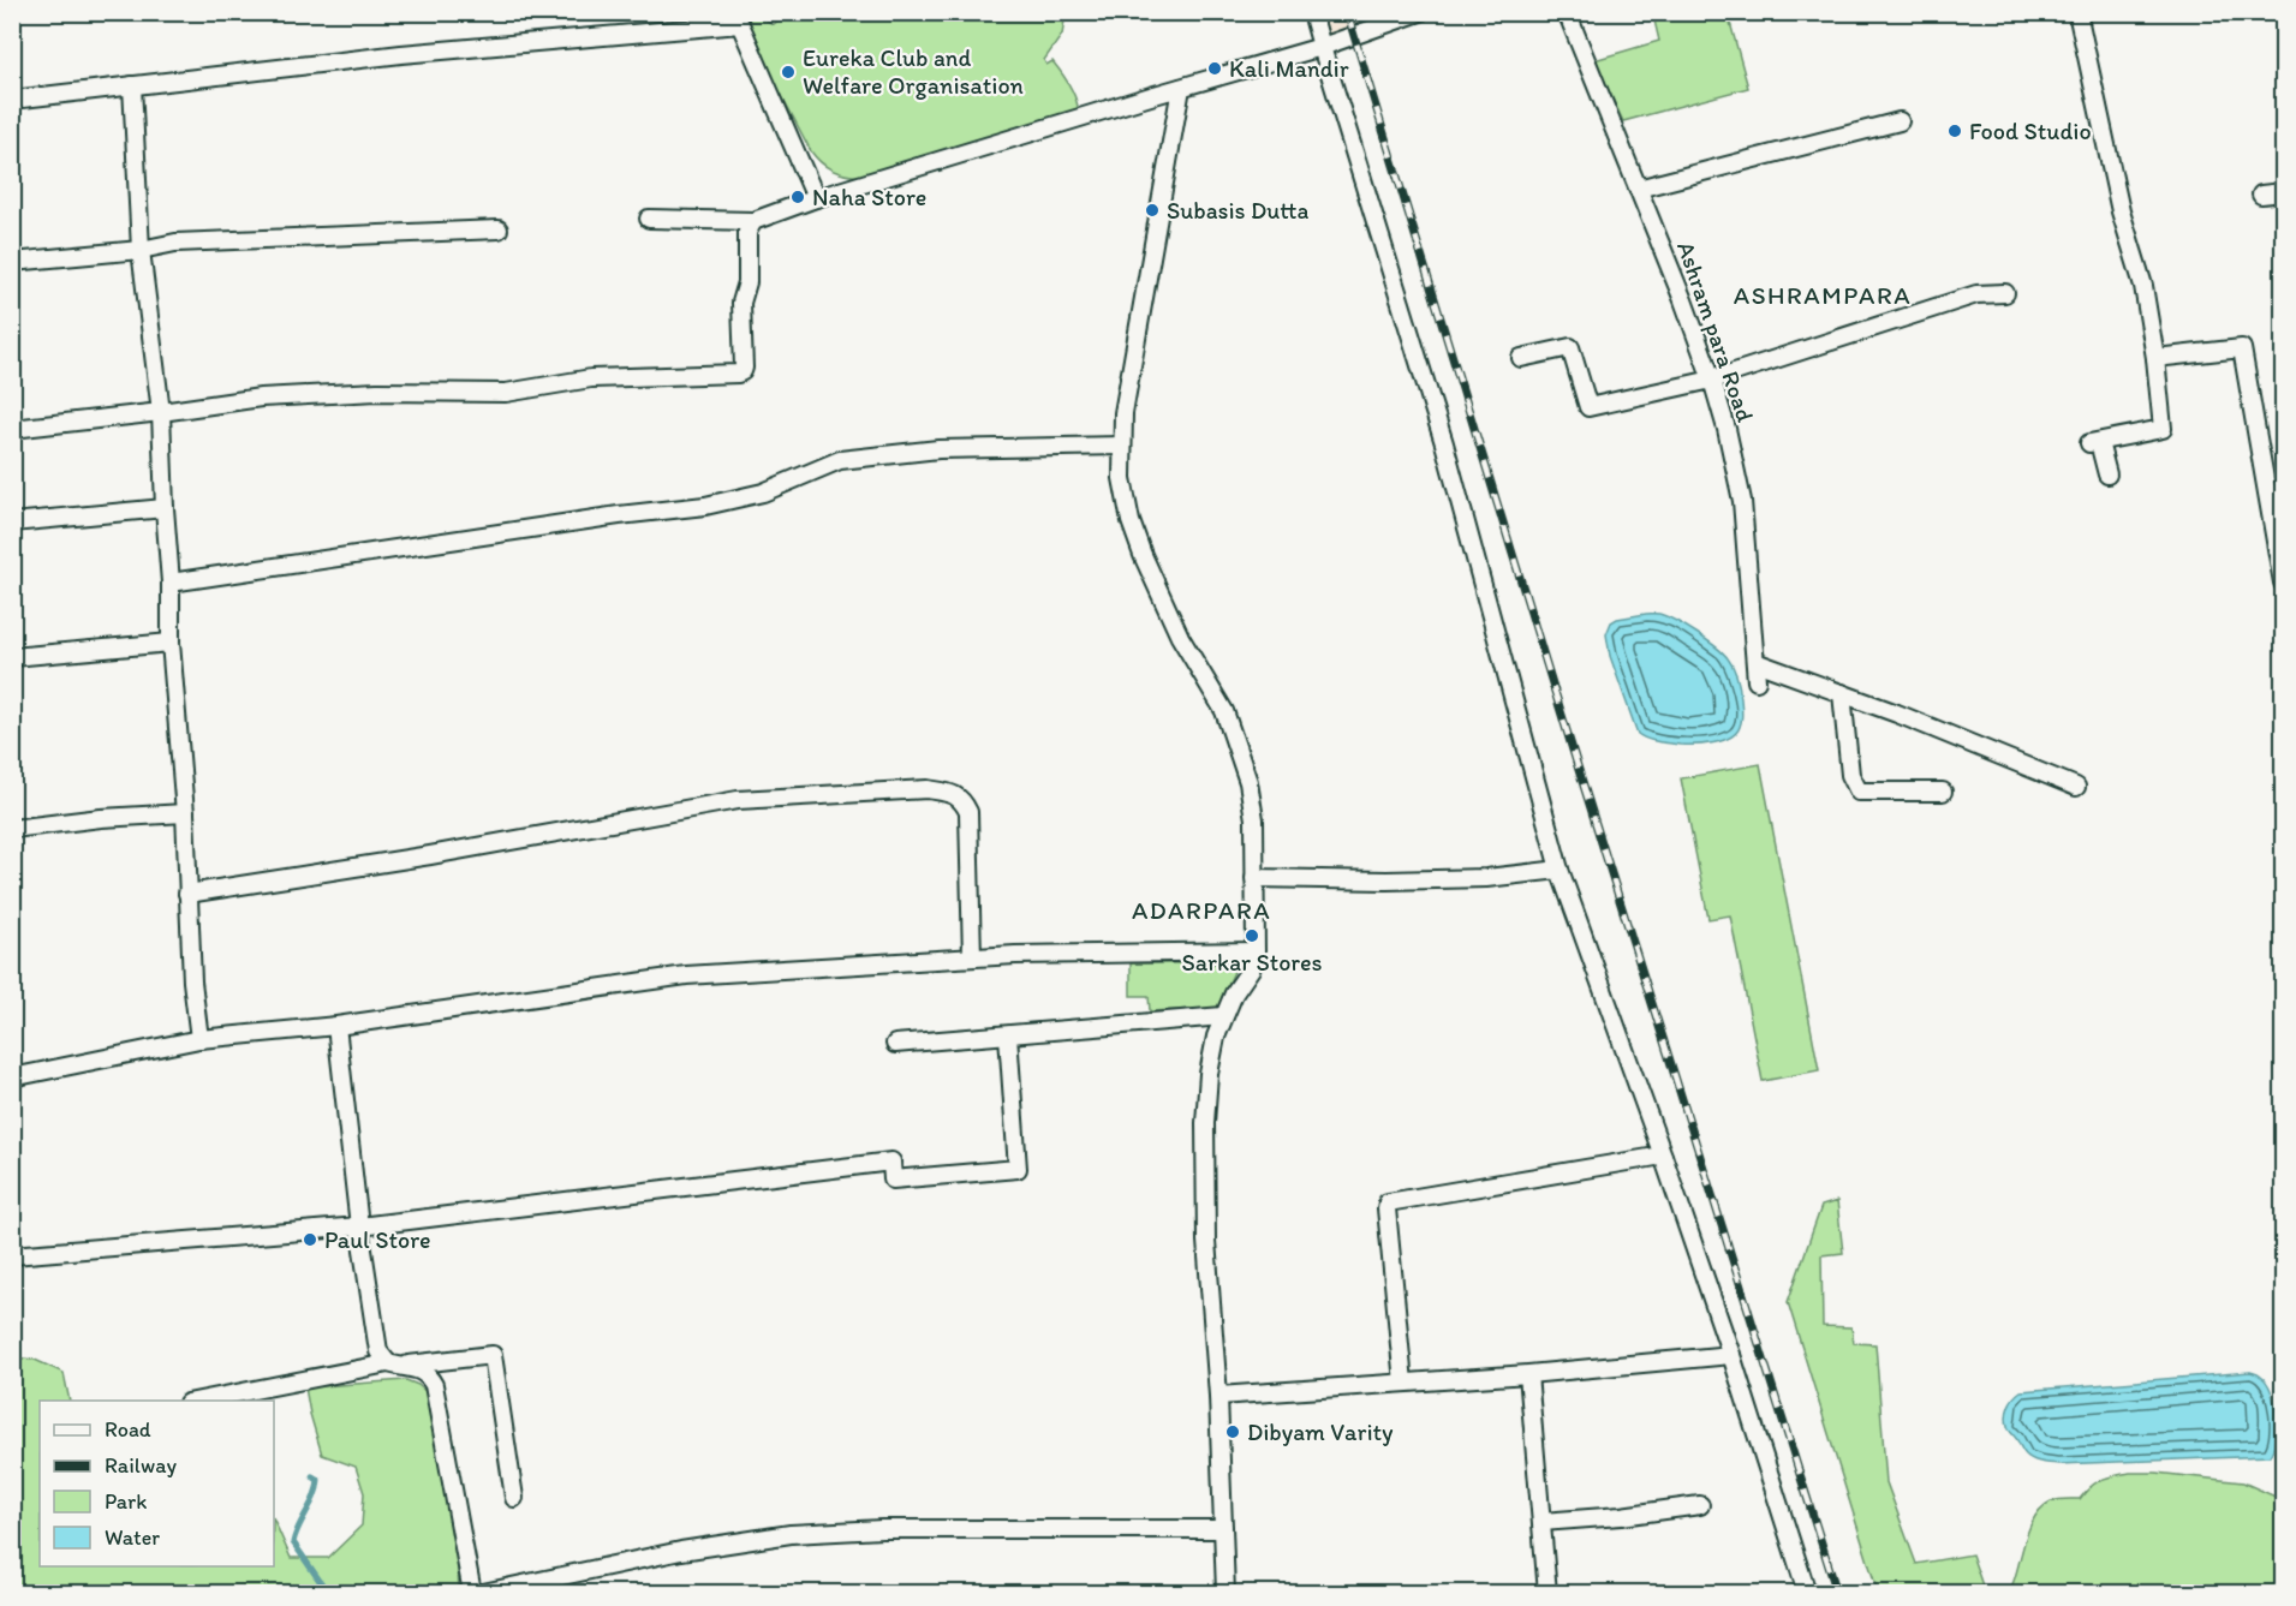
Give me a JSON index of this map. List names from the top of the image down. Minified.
{"streets":{"street":["Ashram para Road"]},"districts":["ASHRAMPARA","ADARPARA"],"places":["Kali Mandir","Eureka Club and Welfare Organisation","Food Studio","Naha Store","Subasis Dutta","Sarkar Stores","Paul Store","Dibyam Varity"],"legend":["Road","Railway","Park","Water"]}
